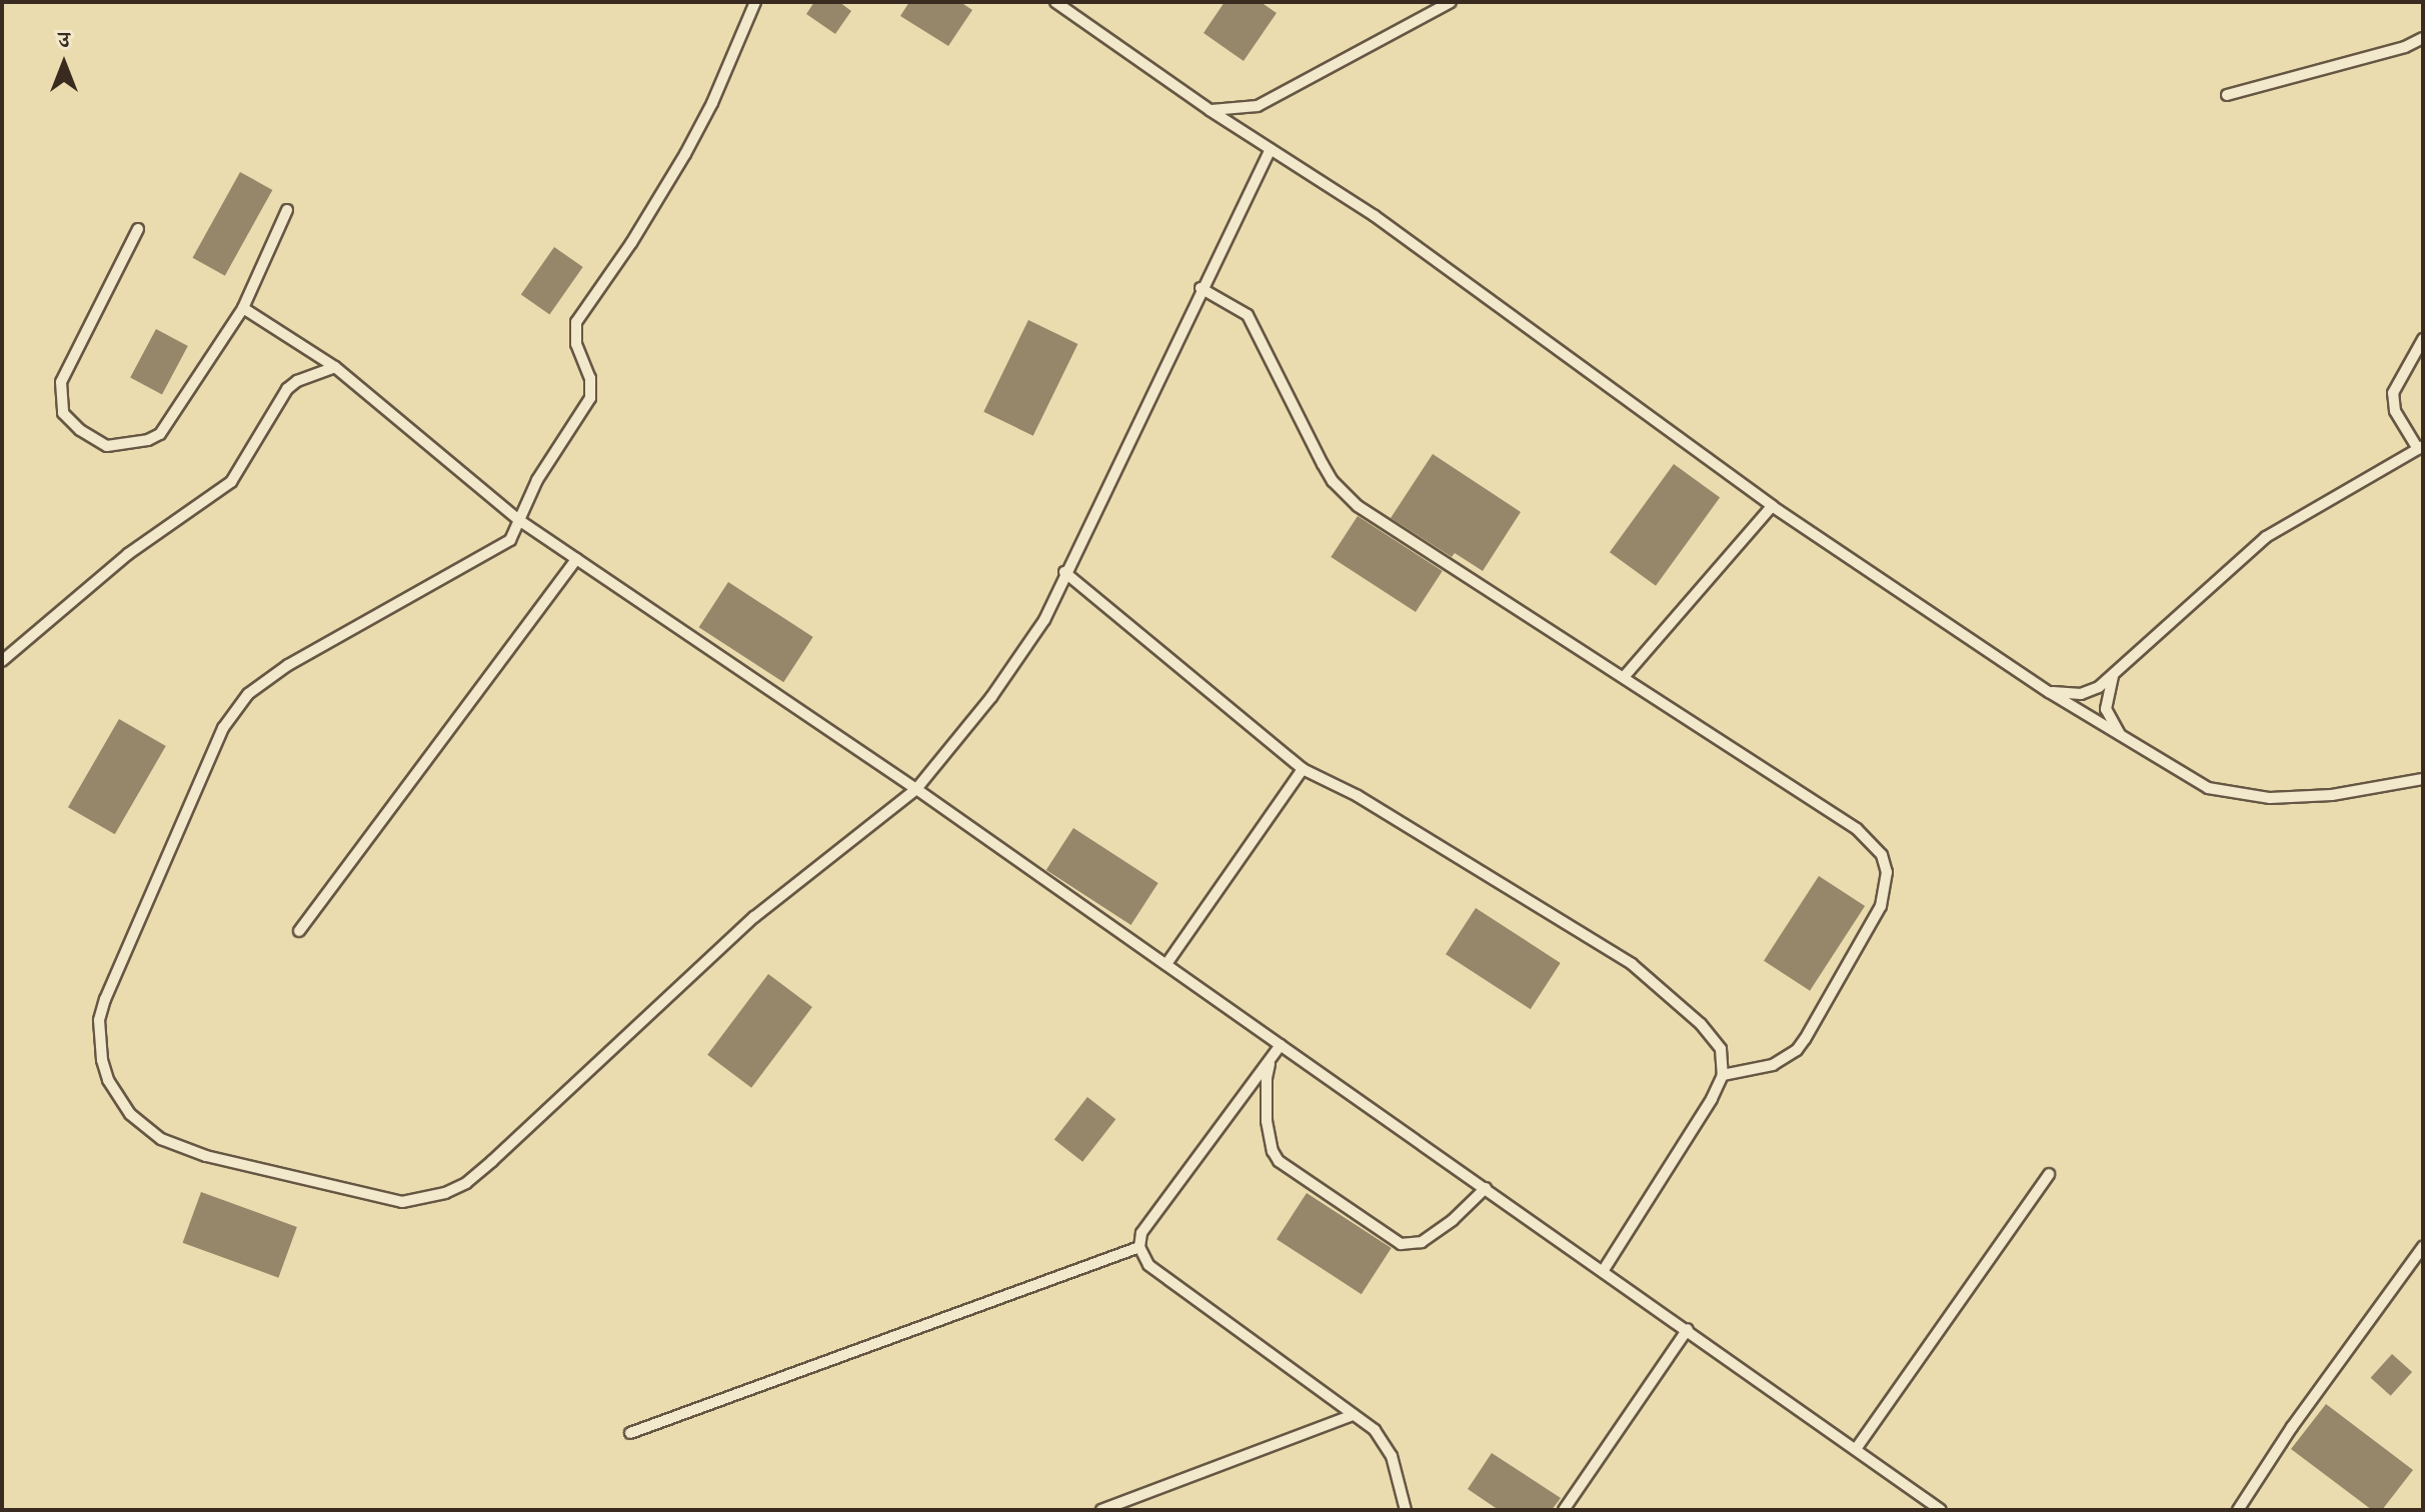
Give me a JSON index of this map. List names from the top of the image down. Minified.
{"north":"top"}
